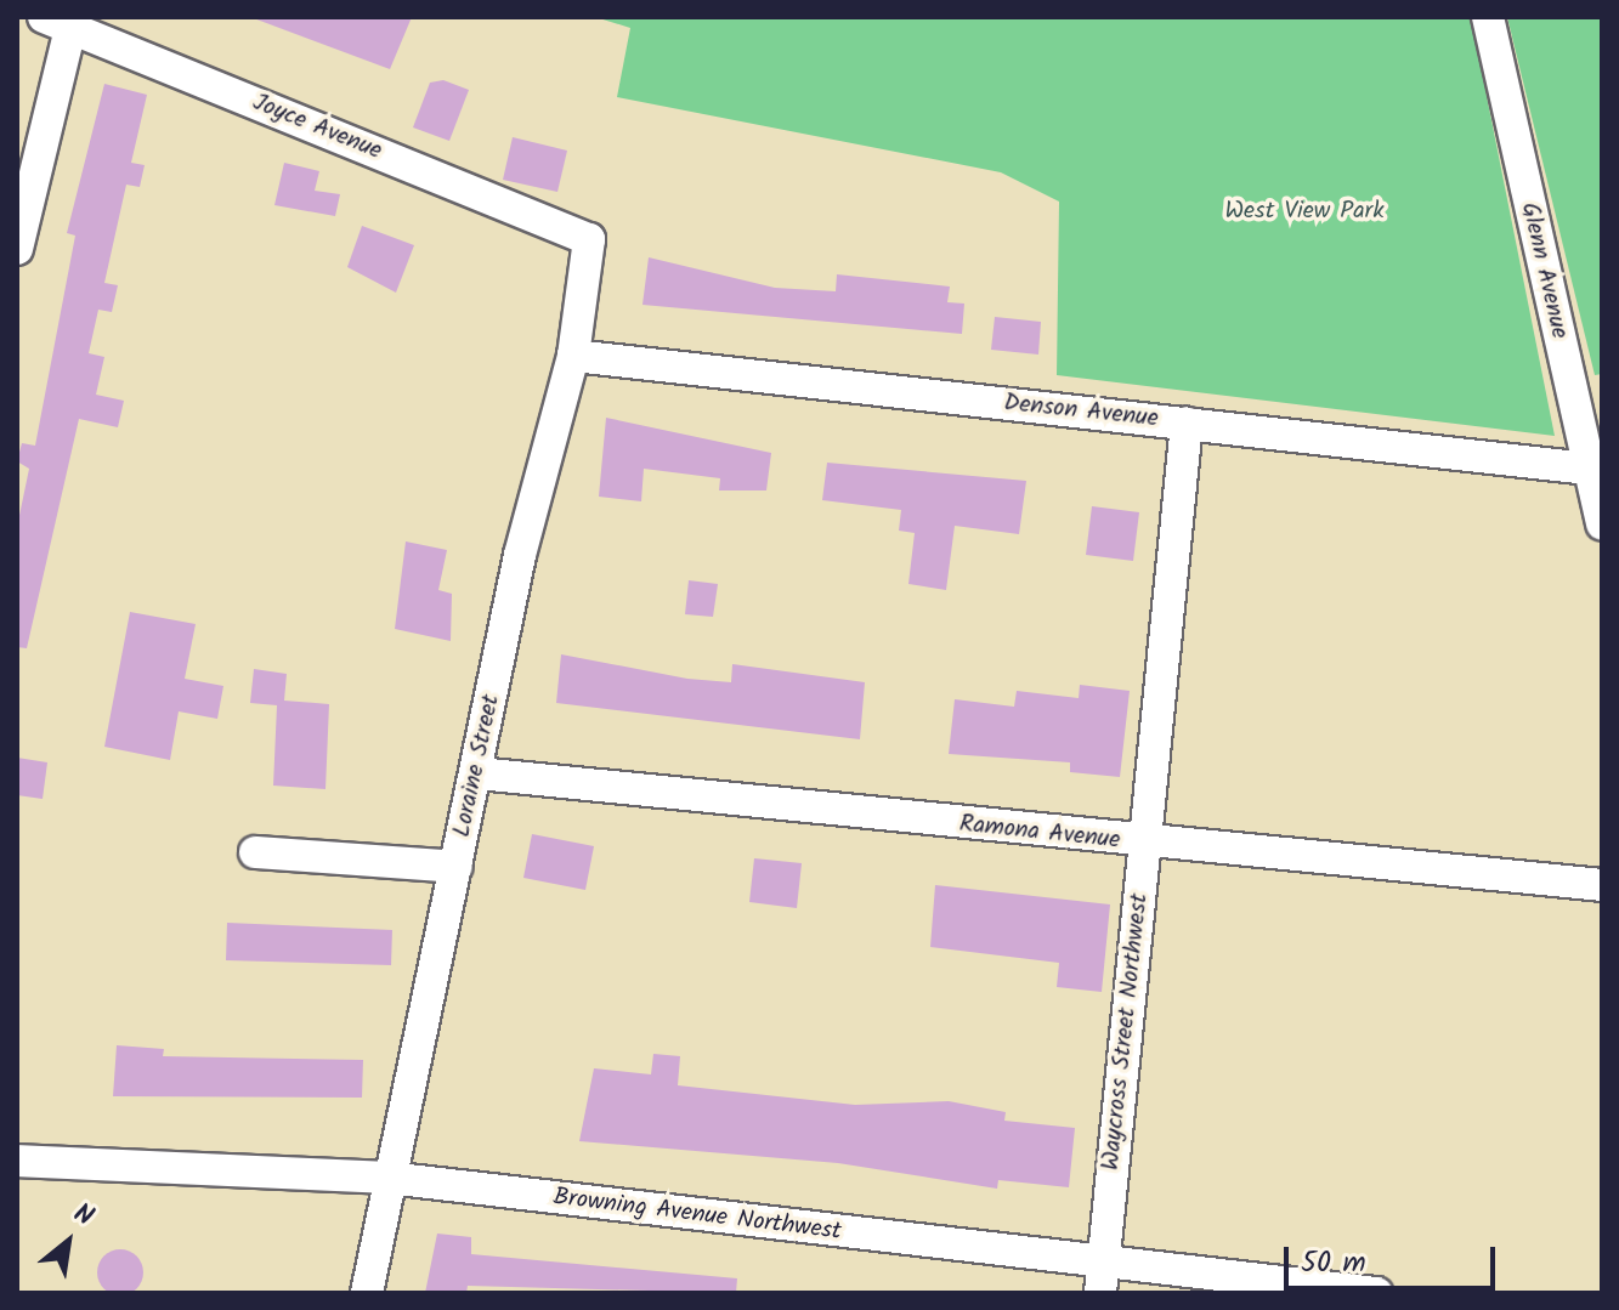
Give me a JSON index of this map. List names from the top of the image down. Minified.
{"streets":{"street":["Joyce Avenue","Glenn Avenue","Denson Avenue","Loraine Street","Ramona Avenue","Waycross Street Northwest","Browning Avenue Northwest"]},"crossings":[["Joyce Avenue","Loraine Street"],["Glenn Avenue","Denson Avenue"],["Denson Avenue","Loraine Street"],["Denson Avenue","Waycross Street Northwest"],["Loraine Street","Ramona Avenue"],["Loraine Street","Browning Avenue Northwest"],["Ramona Avenue","Waycross Street Northwest"],["Waycross Street Northwest","Browning Avenue Northwest"]],"parks":["West View Park"],"scale_bar":"50 m","north":"top right"}
